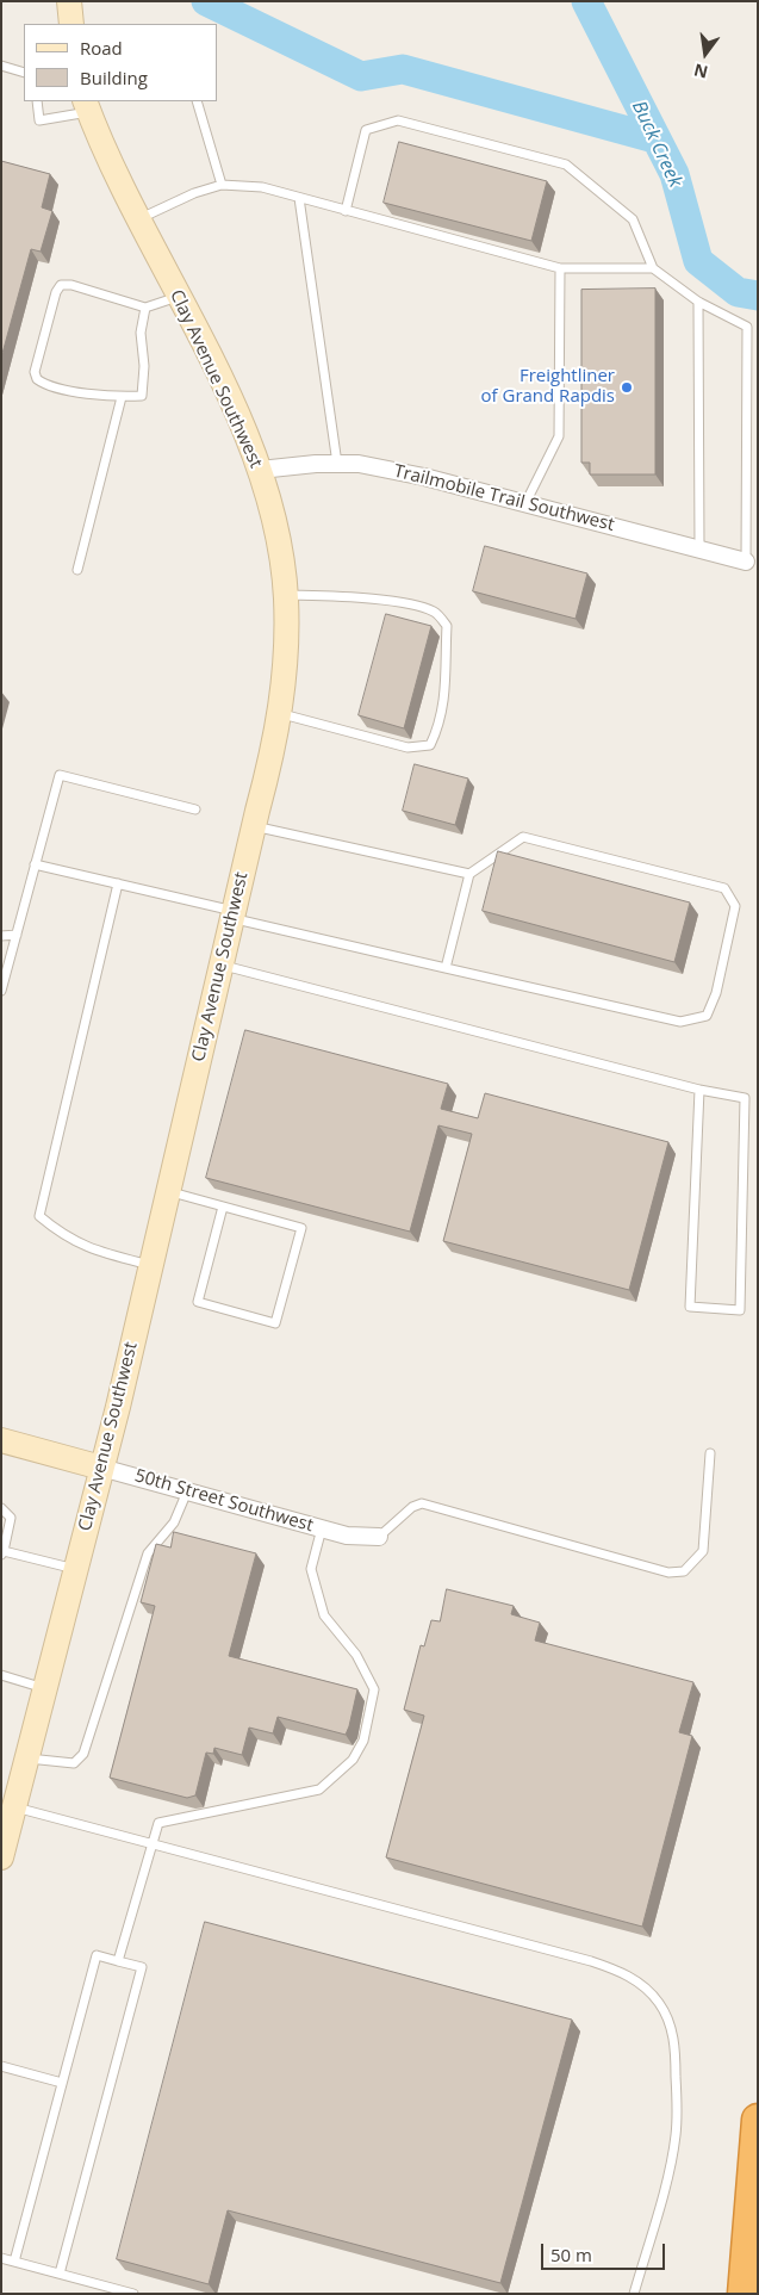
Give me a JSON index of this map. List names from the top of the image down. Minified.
{"streets":{"street":["Clay Avenue Southwest","Trailmobile Trail Southwest","50th Street Southwest"]},"crossings":[["Clay Avenue Southwest","Trailmobile Trail Southwest"],["Clay Avenue Southwest","50th Street Southwest"]],"water":["Buck Creek"],"places":["Freightliner of Grand Rapdis"],"legend":["Road","Building"],"scale_bar":"50 m","north":"bottom"}
